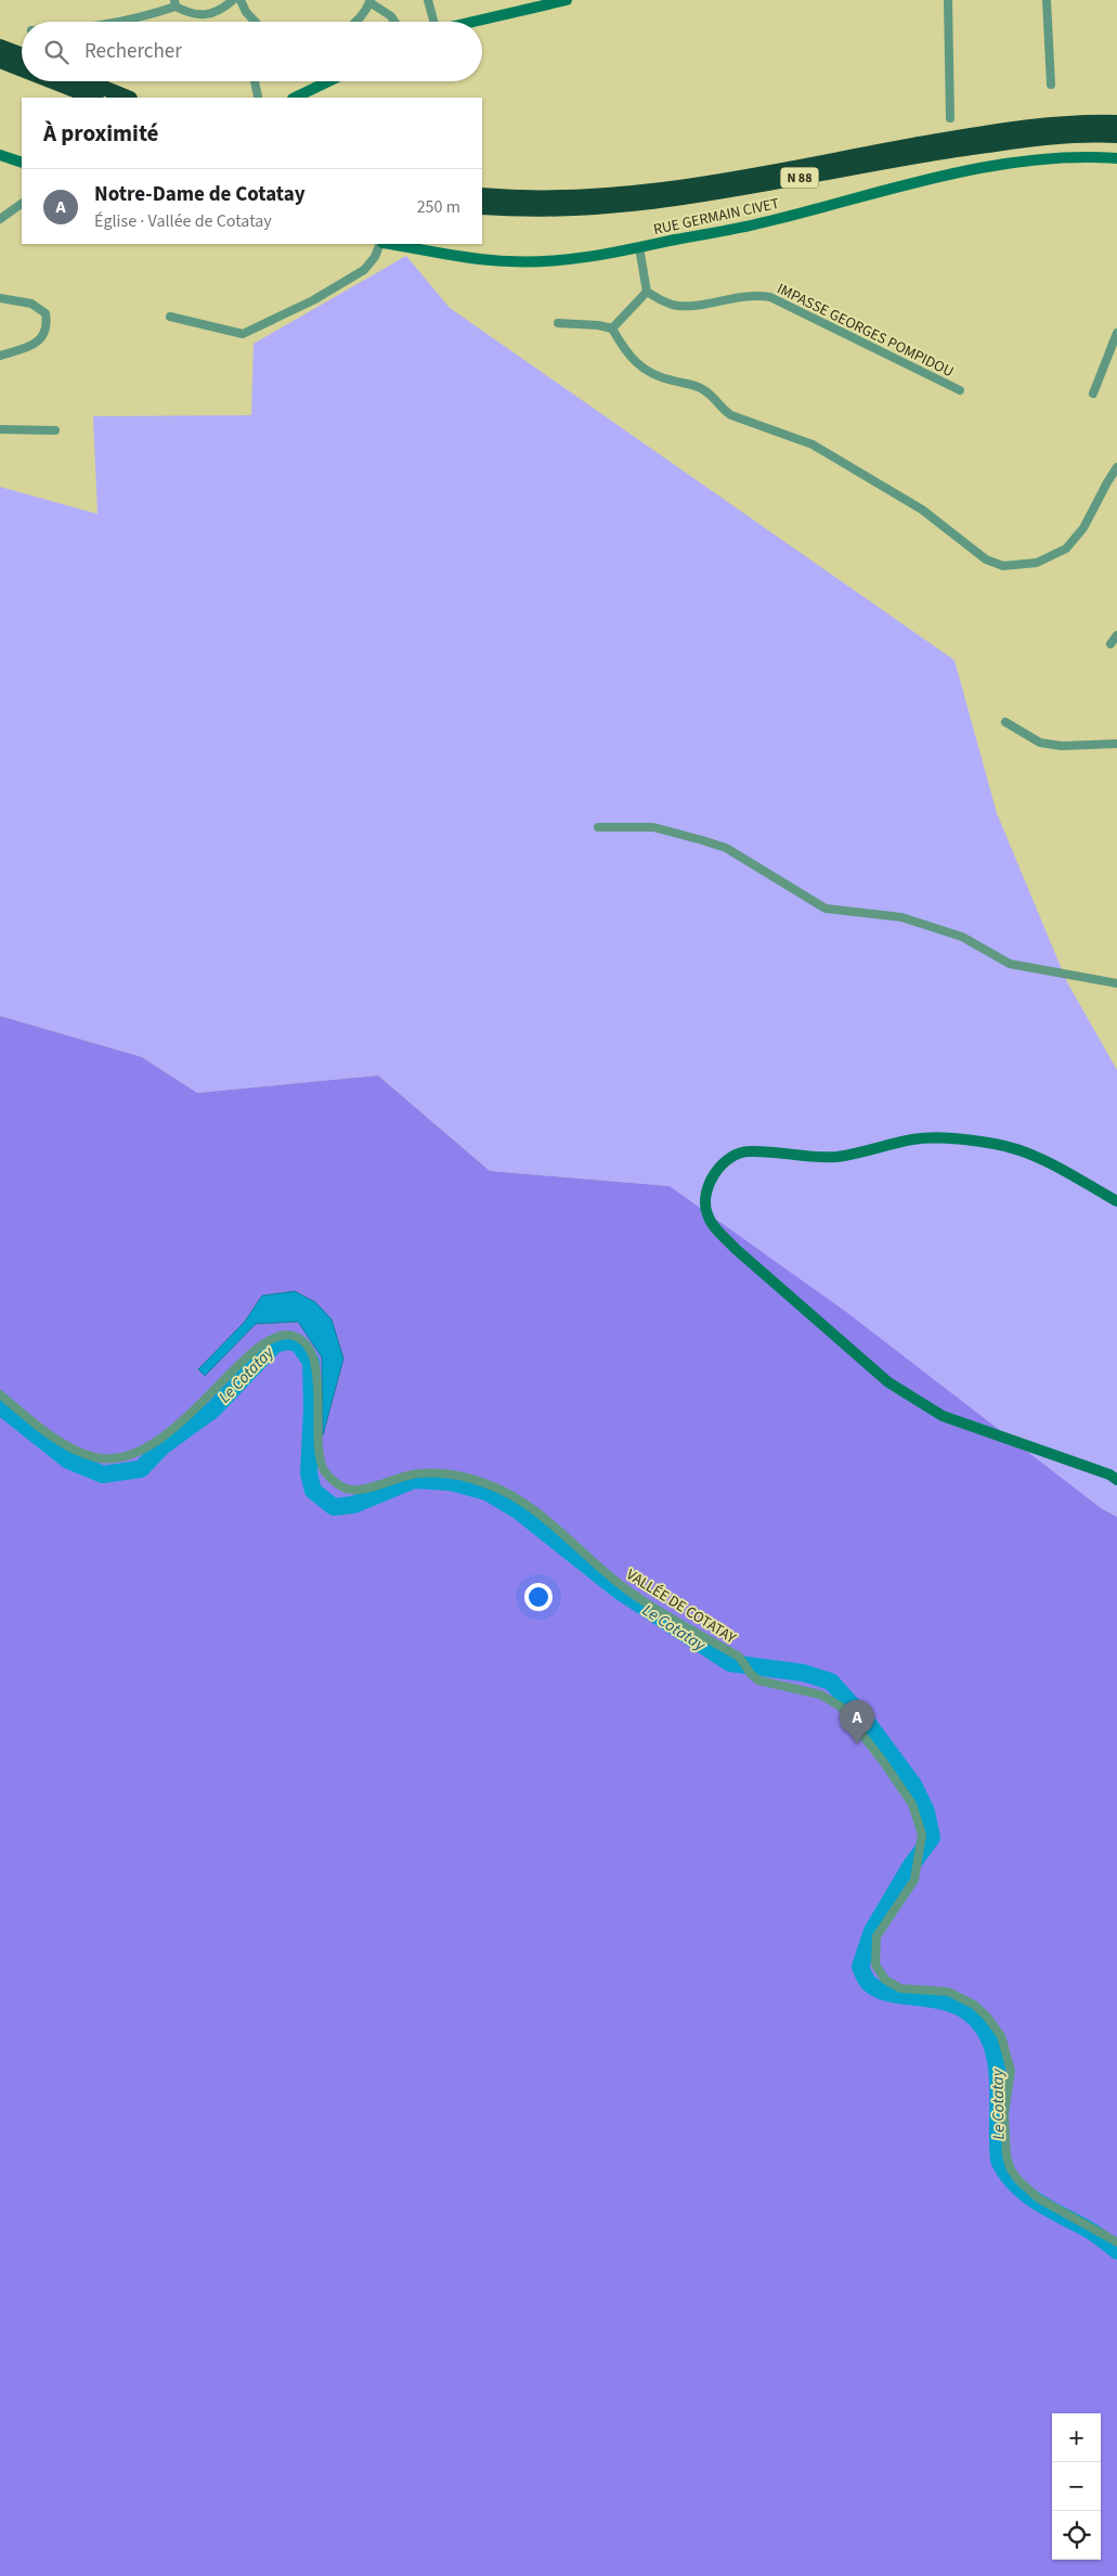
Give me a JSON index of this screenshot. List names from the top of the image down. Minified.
{"streets":{"highway":["N 88"],"street":["RUE GERMAIN CIVET","IMPASSE GEORGES POMPIDOU","VALLÉE DE COTATAY"]},"water":["Le Cotatay"],"page":{"search":"Rechercher","heading":"À proximité","list":[{"mark":"A","name":"Notre-Dame de Cotatay","note":"Église · Vallée de Cotatay","value":"250 m"}],"pins":"A","map_buttons":["+","−"]}}
